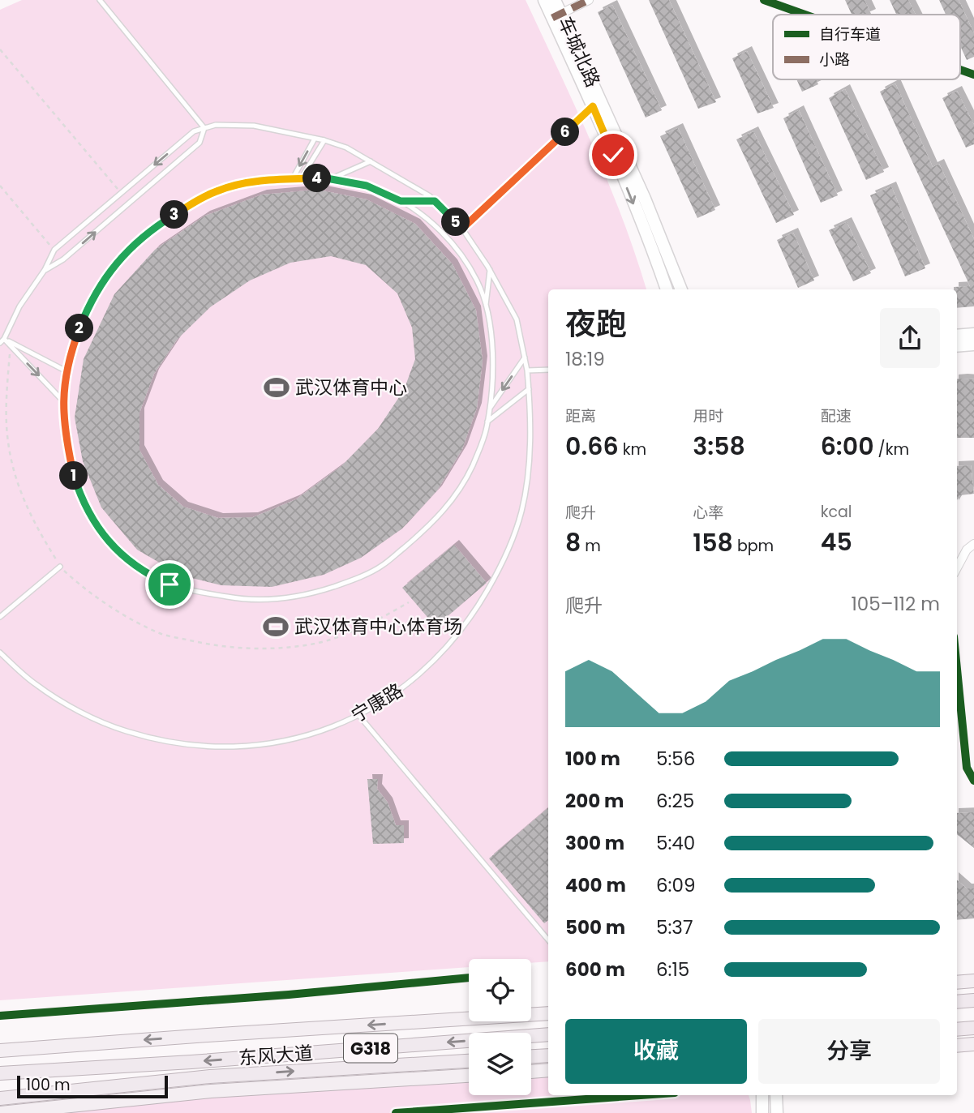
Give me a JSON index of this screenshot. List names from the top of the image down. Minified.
{"streets":{"highway":["G318","东风大道"],"main road":["车城北路"],"lane":["宁康路"]},"places":{"sports":["武汉体育中心","武汉体育中心体育场"]},"legend":["自行车道","小路"],"scale_bar":"100 m","page":{"pins":["6","4","3","5","2","1"],"heading":["夜跑","18:19"],"stats":[["距离","0.66 km"],["用时","3:58"],["配速","6:00 /km"],["爬升","8 m"],["心率","158 bpm"],["kcal","45"]],"chart":["爬升","105–112 m"],"list":[{"name":"100 m","note":"5:56"},{"name":"200 m","note":"6:25"},{"name":"300 m","note":"5:40"},{"name":"400 m","note":"6:09"},{"name":"500 m","note":"5:37"},{"name":"600 m","note":"6:15"}],"buttons":["收藏","分享"],"scale":"100 m"}}
